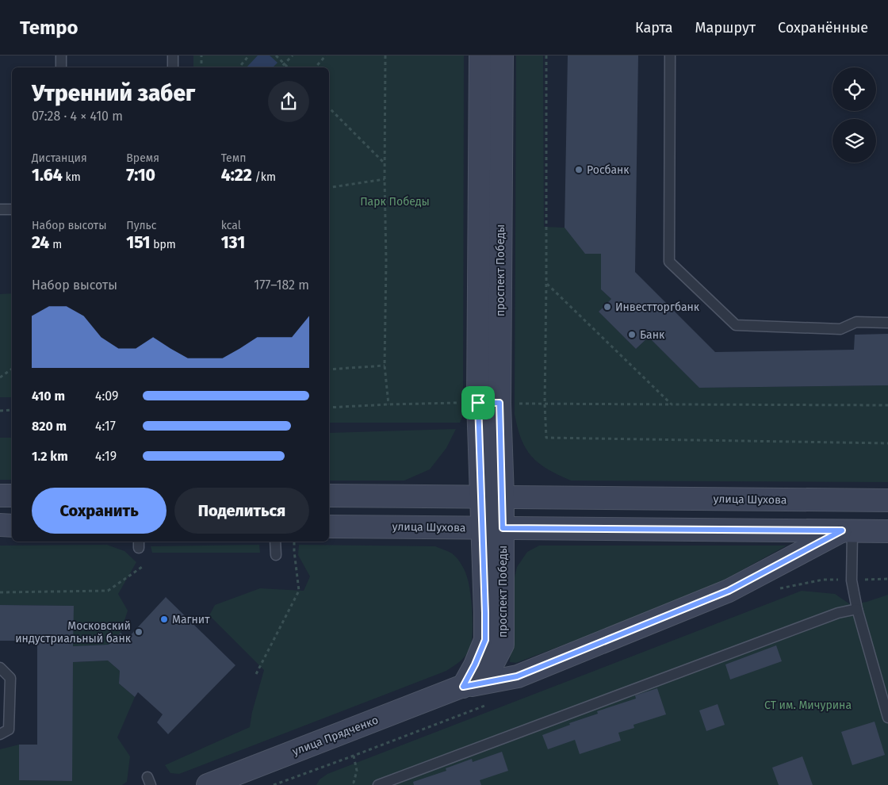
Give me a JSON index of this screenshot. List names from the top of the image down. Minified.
{"streets":{"main road":["проспект Победы","улица Шухова","улица Прядченко"]},"crossings":[["проспект Победы","улица Шухова"],["проспект Победы","улица Прядченко"]],"parks":["Парк Победы","СТ им. Мичурина"],"places":["Росбанк","Инвестторгбанк","Банк","Магнит","Московский индустриальный банк"],"page":{"header":"Tempo","nav":["Карта","Маршрут","Сохранённые"],"heading":["Утренний забег","07:28 · 4 × 410 m"],"stats":[["Дистанция","1.64 km"],["Время","7:10"],["Темп","4:22 /km"],["Набор высоты","24 m"],["Пульс","151 bpm"],["kcal","131"]],"chart":["Набор высоты","177–182 m"],"list":[{"name":"410 m","note":"4:09"},{"name":"820 m","note":"4:17"},{"name":"1.2 km","note":"4:19"}],"buttons":["Сохранить","Поделиться"]}}
